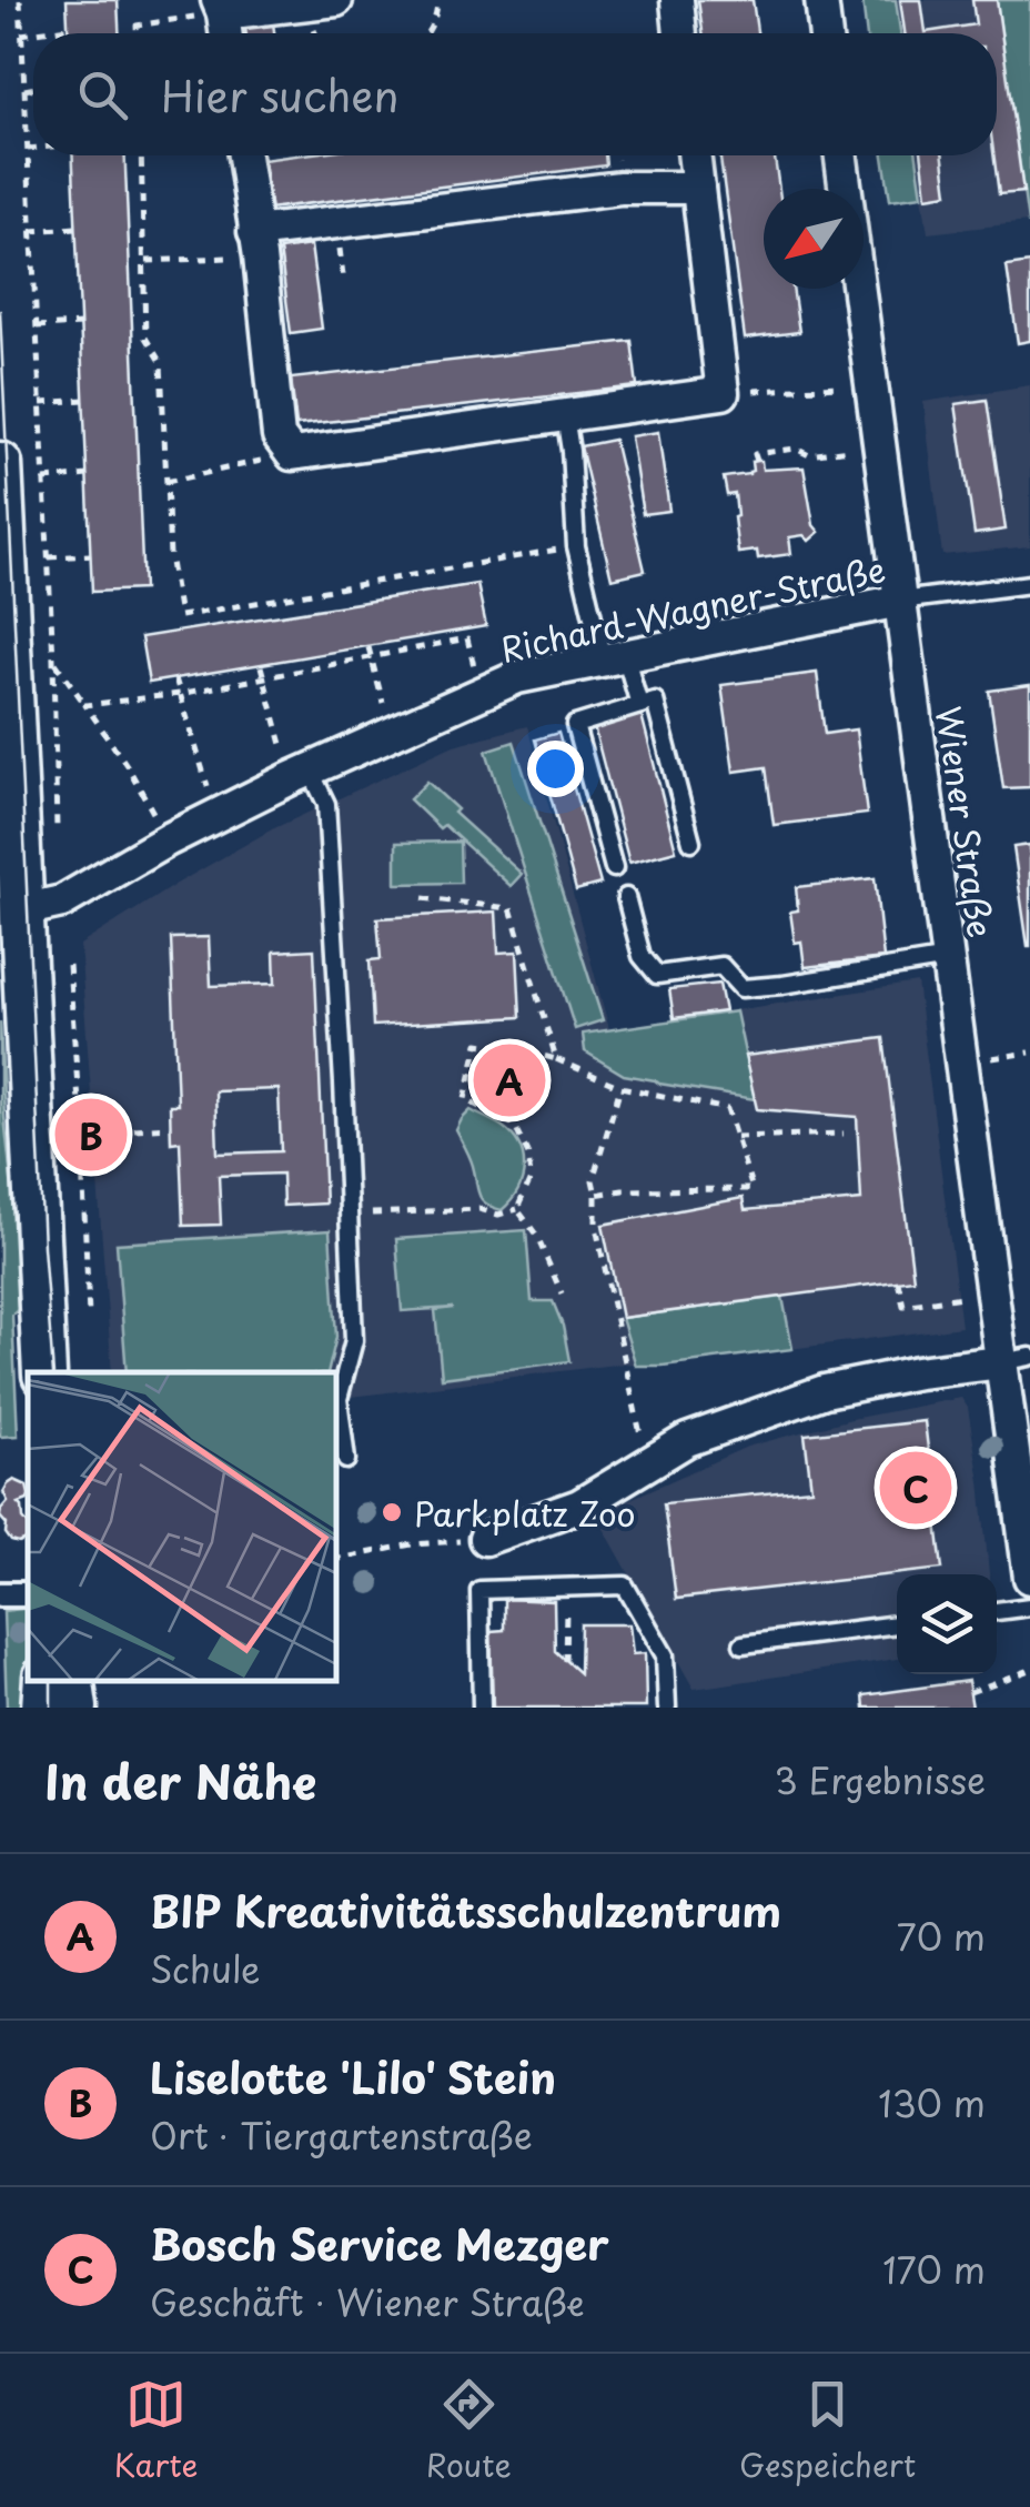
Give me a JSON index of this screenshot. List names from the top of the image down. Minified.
{"streets":{"street":["Richard-Wagner-Straße","Wiener Straße"]},"crossings":[["Richard-Wagner-Straße","Wiener Straße"]],"places":["Parkplatz Zoo"],"north":"bottom left","page":{"search":"Hier suchen","pins":["A","B","C"],"heading":["In der Nähe","3 Ergebnisse"],"list":[{"mark":"A","name":"BIP Kreativitätsschulzentrum","note":"Schule","value":"70 m"},{"mark":"B","name":"Liselotte 'Lilo' Stein","note":"Ort · Tiergartenstraße","value":"130 m"},{"mark":"C","name":"Bosch Service Mezger","note":"Geschäft · Wiener Straße","value":"170 m"}],"nav":["Karte","Route","Gespeichert"]}}
